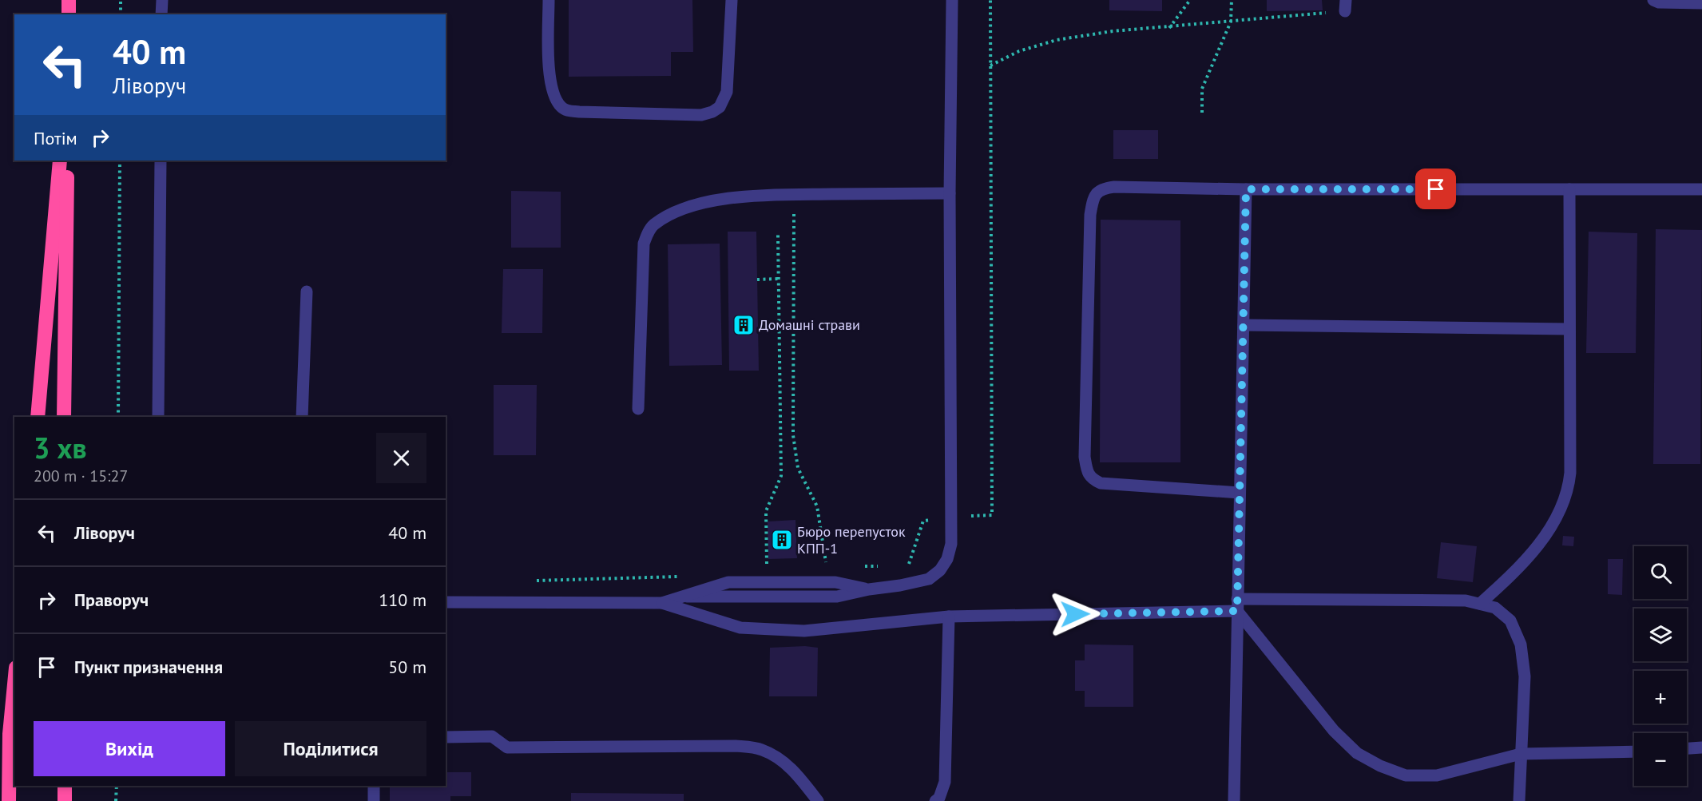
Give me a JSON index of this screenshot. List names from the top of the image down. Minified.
{"places":{"building":["Домашні страви","Бюро перепусток КПП-1"]},"page":{"turn":["40 m","Ліворуч"],"then":"Потім","heading":["3 хв","200 m · 15:27"],"list":[{"name":"Ліворуч","value":"40 m"},{"name":"Праворуч","value":"110 m"},{"name":"Пункт призначення","value":"50 m"}],"map_buttons":["+","−"],"buttons":["Вихід","Поділитися"]}}
